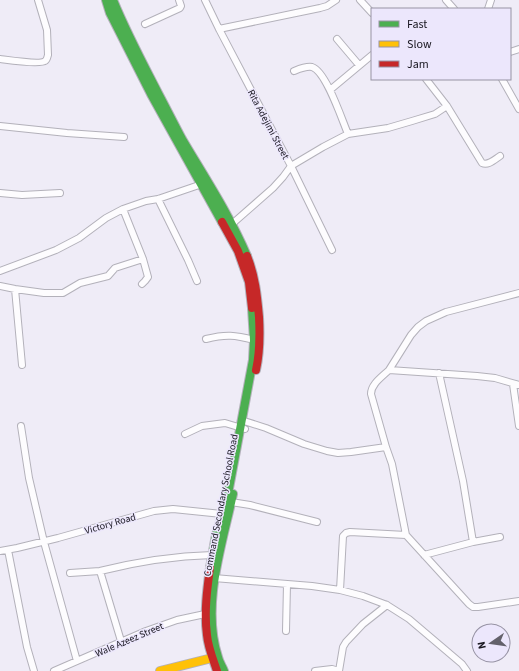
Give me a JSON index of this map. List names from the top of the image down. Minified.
{"streets":{"main road":["Command Secondary School Road"],"street":["Rita Adejimi Street","Victory Road","Wale Azeez Street"]},"crossings":[["Command Secondary School Road","Victory Road"],["Command Secondary School Road","Wale Azeez Street"]],"legend":["Fast","Slow","Jam"],"north":"left"}
